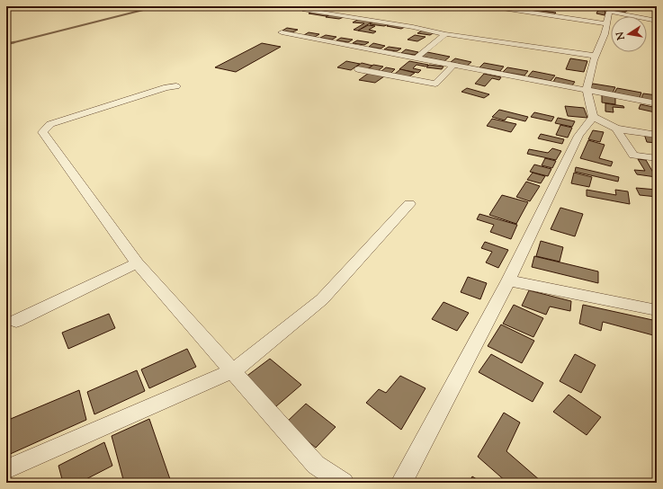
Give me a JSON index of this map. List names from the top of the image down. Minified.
{"north":"left"}
